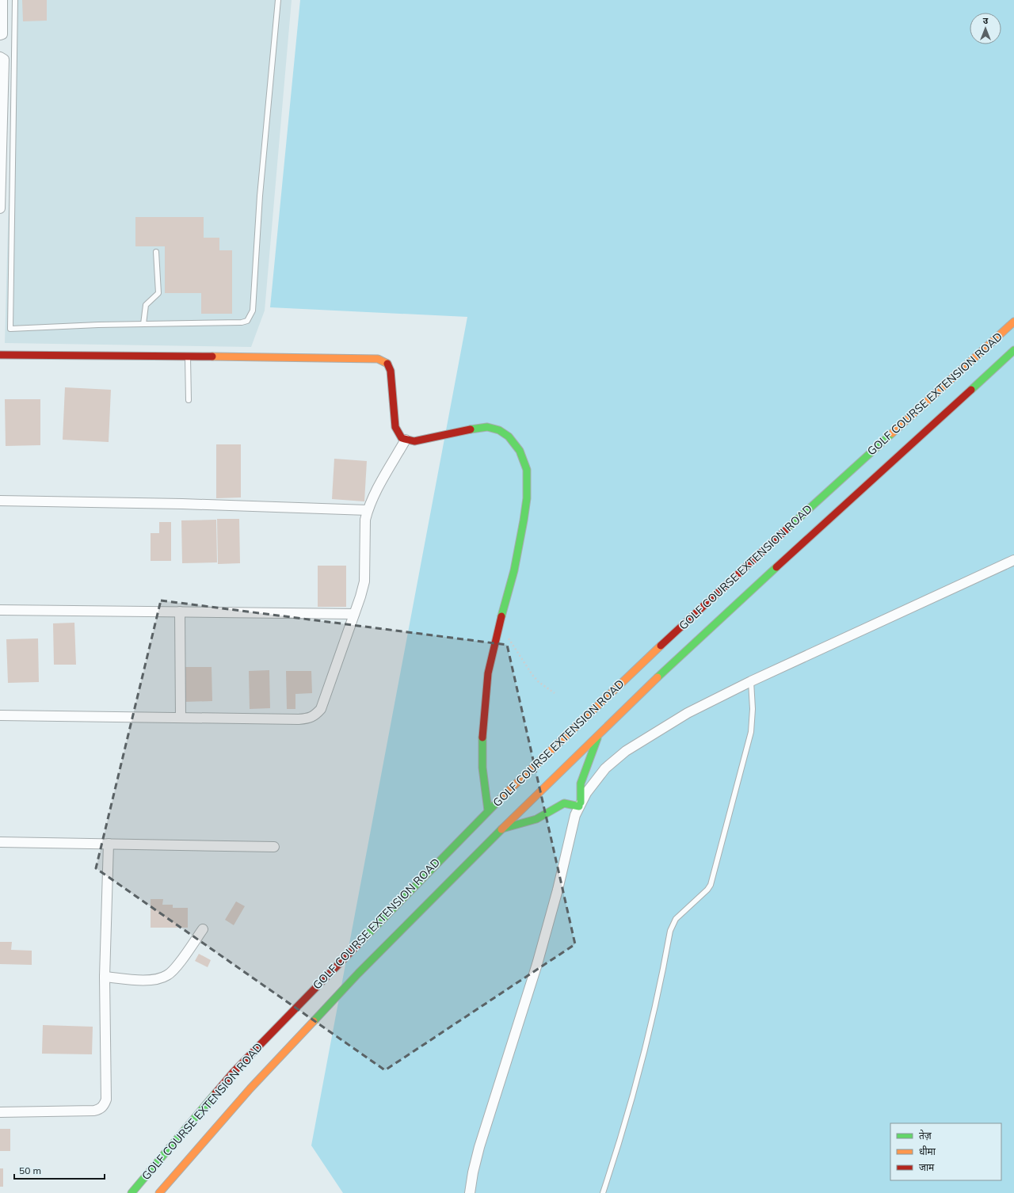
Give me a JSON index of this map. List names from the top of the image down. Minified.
{"streets":{"main road":["GOLF COURSE EXTENSION ROAD"]},"legend":["तेज़","धीमा","जाम"],"scale_bar":"50 m","north":"top"}
